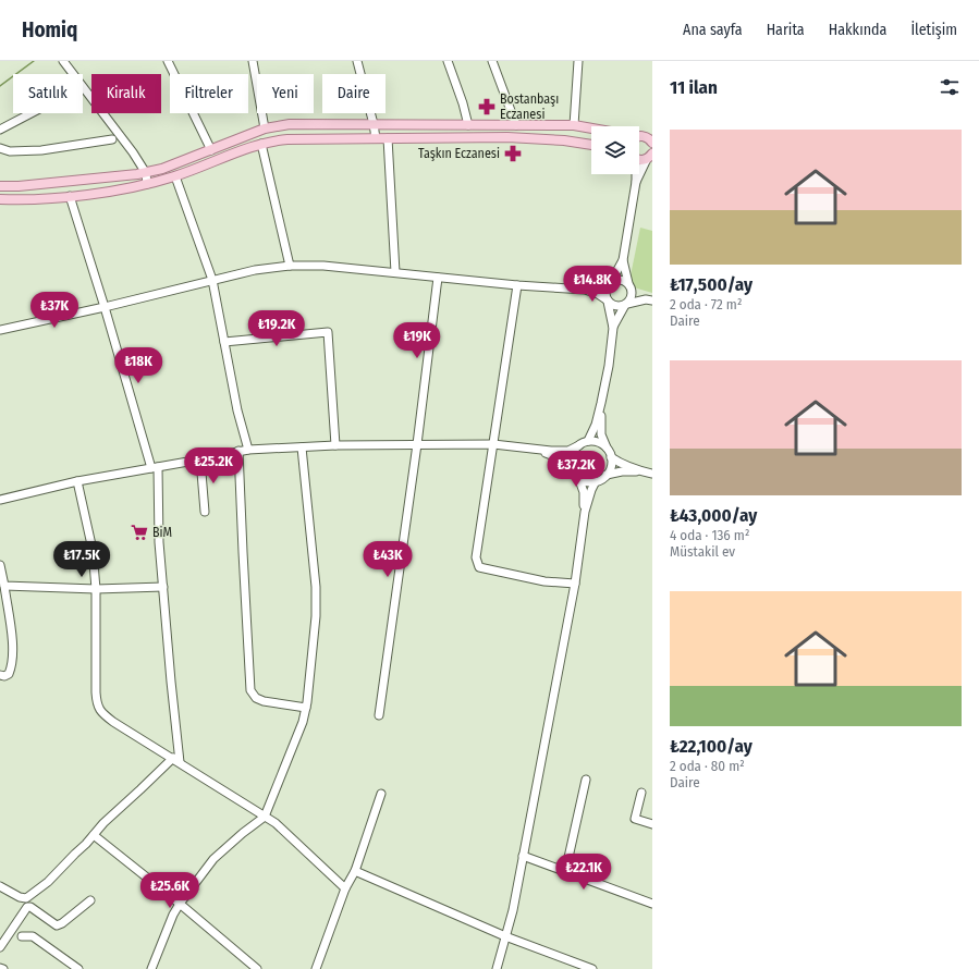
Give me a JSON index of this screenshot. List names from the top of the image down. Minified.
{"places":{"pharmacy":["Bostanbaşı Eczanesi","Taşkın Eczanesi"],"supermarket":["BiM"]},"page":{"header":"Homiq","nav":["Ana sayfa","Harita","Hakkında","İletişim"],"heading":"11 ilan","chip":["Satılık","Kiralık","Filtreler","Yeni","Daire"],"list":[{"name":"₺17,500/ay","note":"2 oda · 72 m² · Daire"},{"name":"₺43,000/ay","note":"4 oda · 136 m² · Müstakil ev"},{"name":"₺22,100/ay","note":"2 oda · 80 m² · Daire"}],"price":["₺14.8K","₺37K","₺19.2K","₺19K","₺18K","₺25.2K","₺37.2K","₺17.5K","₺43K","₺22.1K","₺25.6K"]}}
